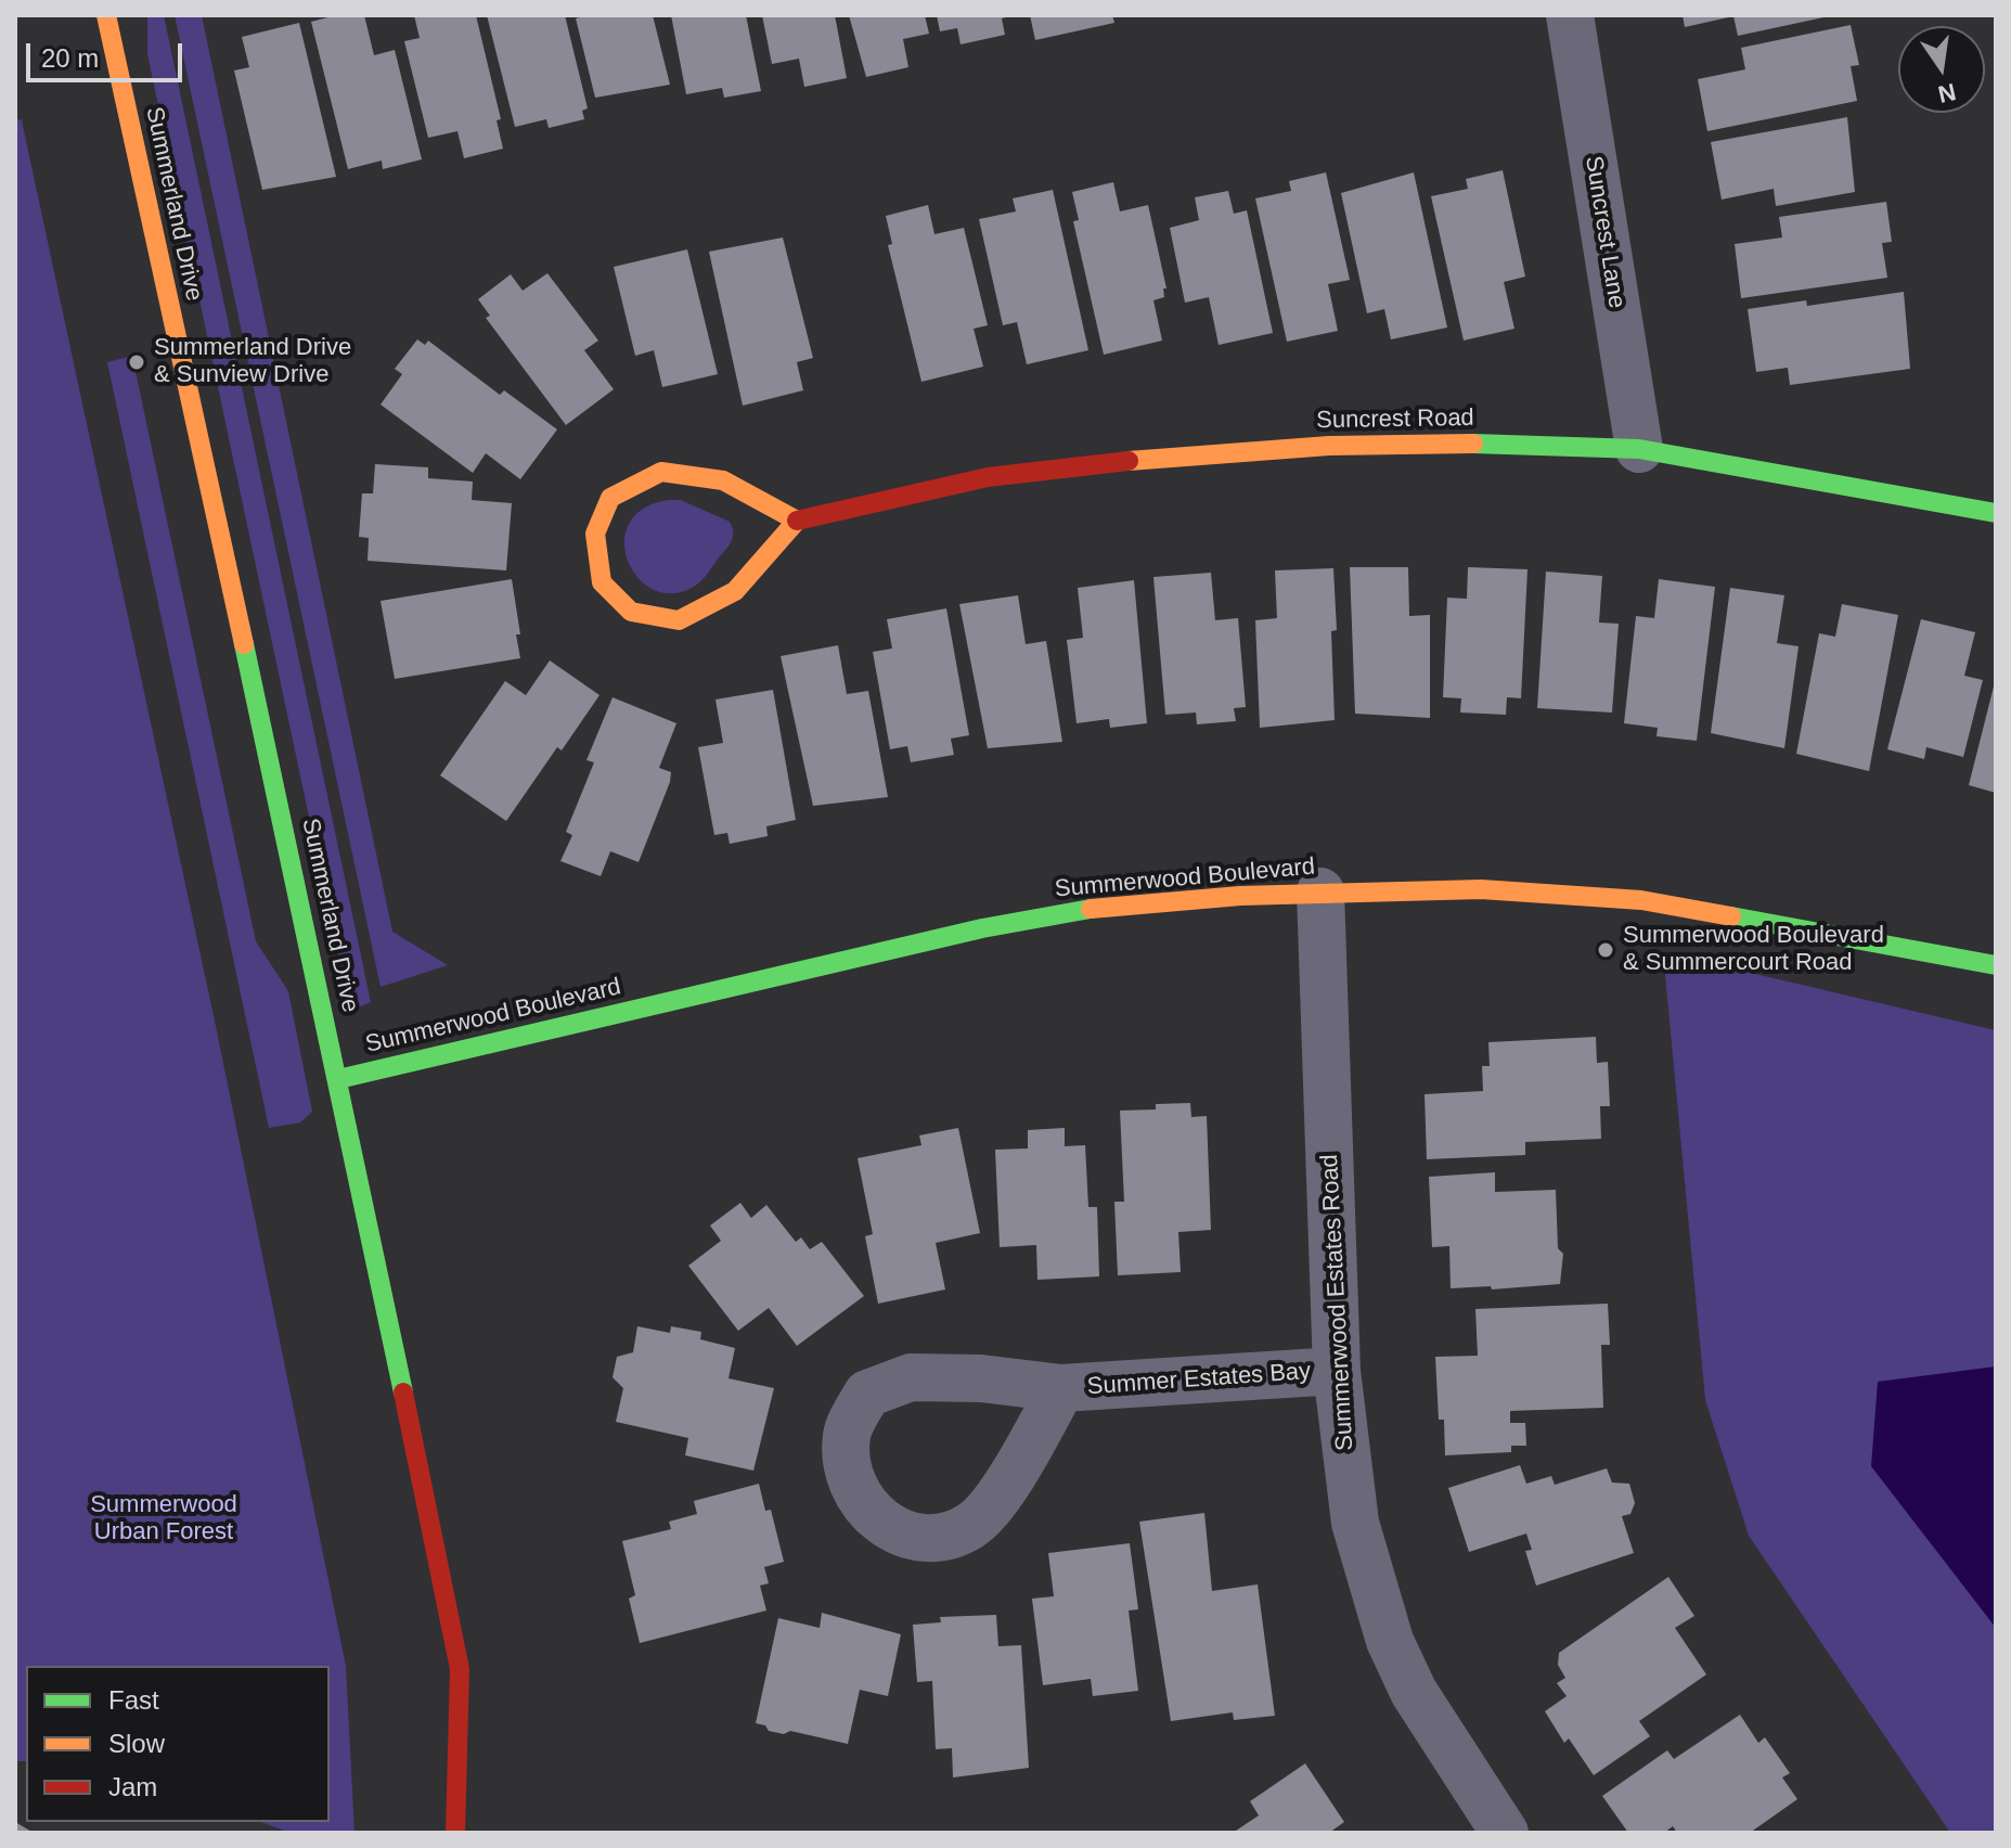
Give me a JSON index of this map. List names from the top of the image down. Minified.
{"streets":{"street":["Summerland Drive","Suncrest Lane","Suncrest Road","Summerwood Boulevard","Summerwood Estates Road","Summer Estates Bay"]},"crossings":[["Summerland Drive","Summerwood Boulevard"],["Suncrest Lane","Suncrest Road"],["Summerwood Boulevard","Summerwood Estates Road"],["Summerwood Estates Road","Summer Estates Bay"]],"parks":["Summerwood Urban Forest"],"places":["Summerland Drive & Sunview Drive","Summerwood Boulevard & Summercourt Road"],"legend":["Fast","Slow","Jam"],"scale_bar":"20 m","north":"bottom"}
